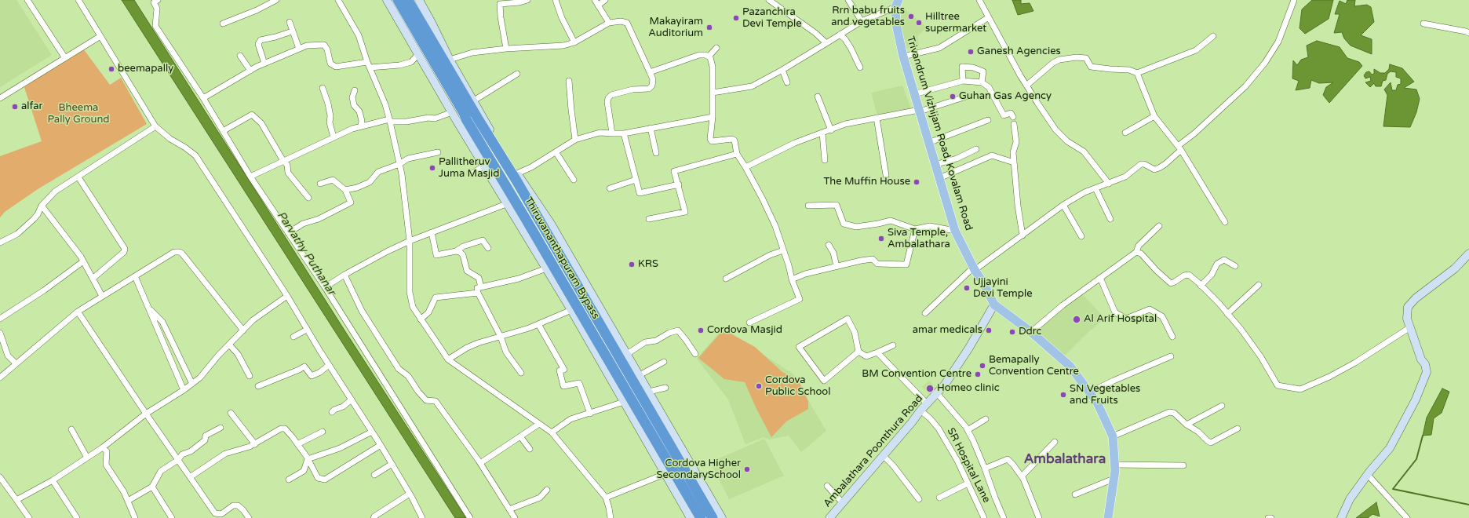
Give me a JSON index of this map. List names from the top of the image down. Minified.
{"streets":{"highway":["Thiruvananthapuram Bypass"],"main road":["Trivandrum Vizhijam Road, Kovalam Road"],"street":["Ambalathara Poonthura Road","SR Hospital Lane"]},"crossings":[["Trivandrum Vizhijam Road, Kovalam Road","Ambalathara Poonthura Road"],["Ambalathara Poonthura Road","SR Hospital Lane"]],"districts":["Ambalathara"],"water":["Parvathy Puthanar"],"parks":["Bheema Pally Ground"],"places":["Rrn babu fruits and vegetables","Pazanchira Devi Temple","Hilltree supermarket","Makayiram Auditorium","Ganesh Agencies","beemapally","Guhan Gas Agency","alfar","Pallitheruv Juma Masjid","The Muffin House","Siva Temple, Ambalathara","KRS","Ujjayini Devi Temple","Al Arif Hospital","Cordova Masjid","amar medicals","Ddrc","Bemapally Convention Centre","BM Convention Centre","Cordova Public School","Homeo clinic","SN Vegetables and Fruits","Cordova Higher SecondarySchool"]}
